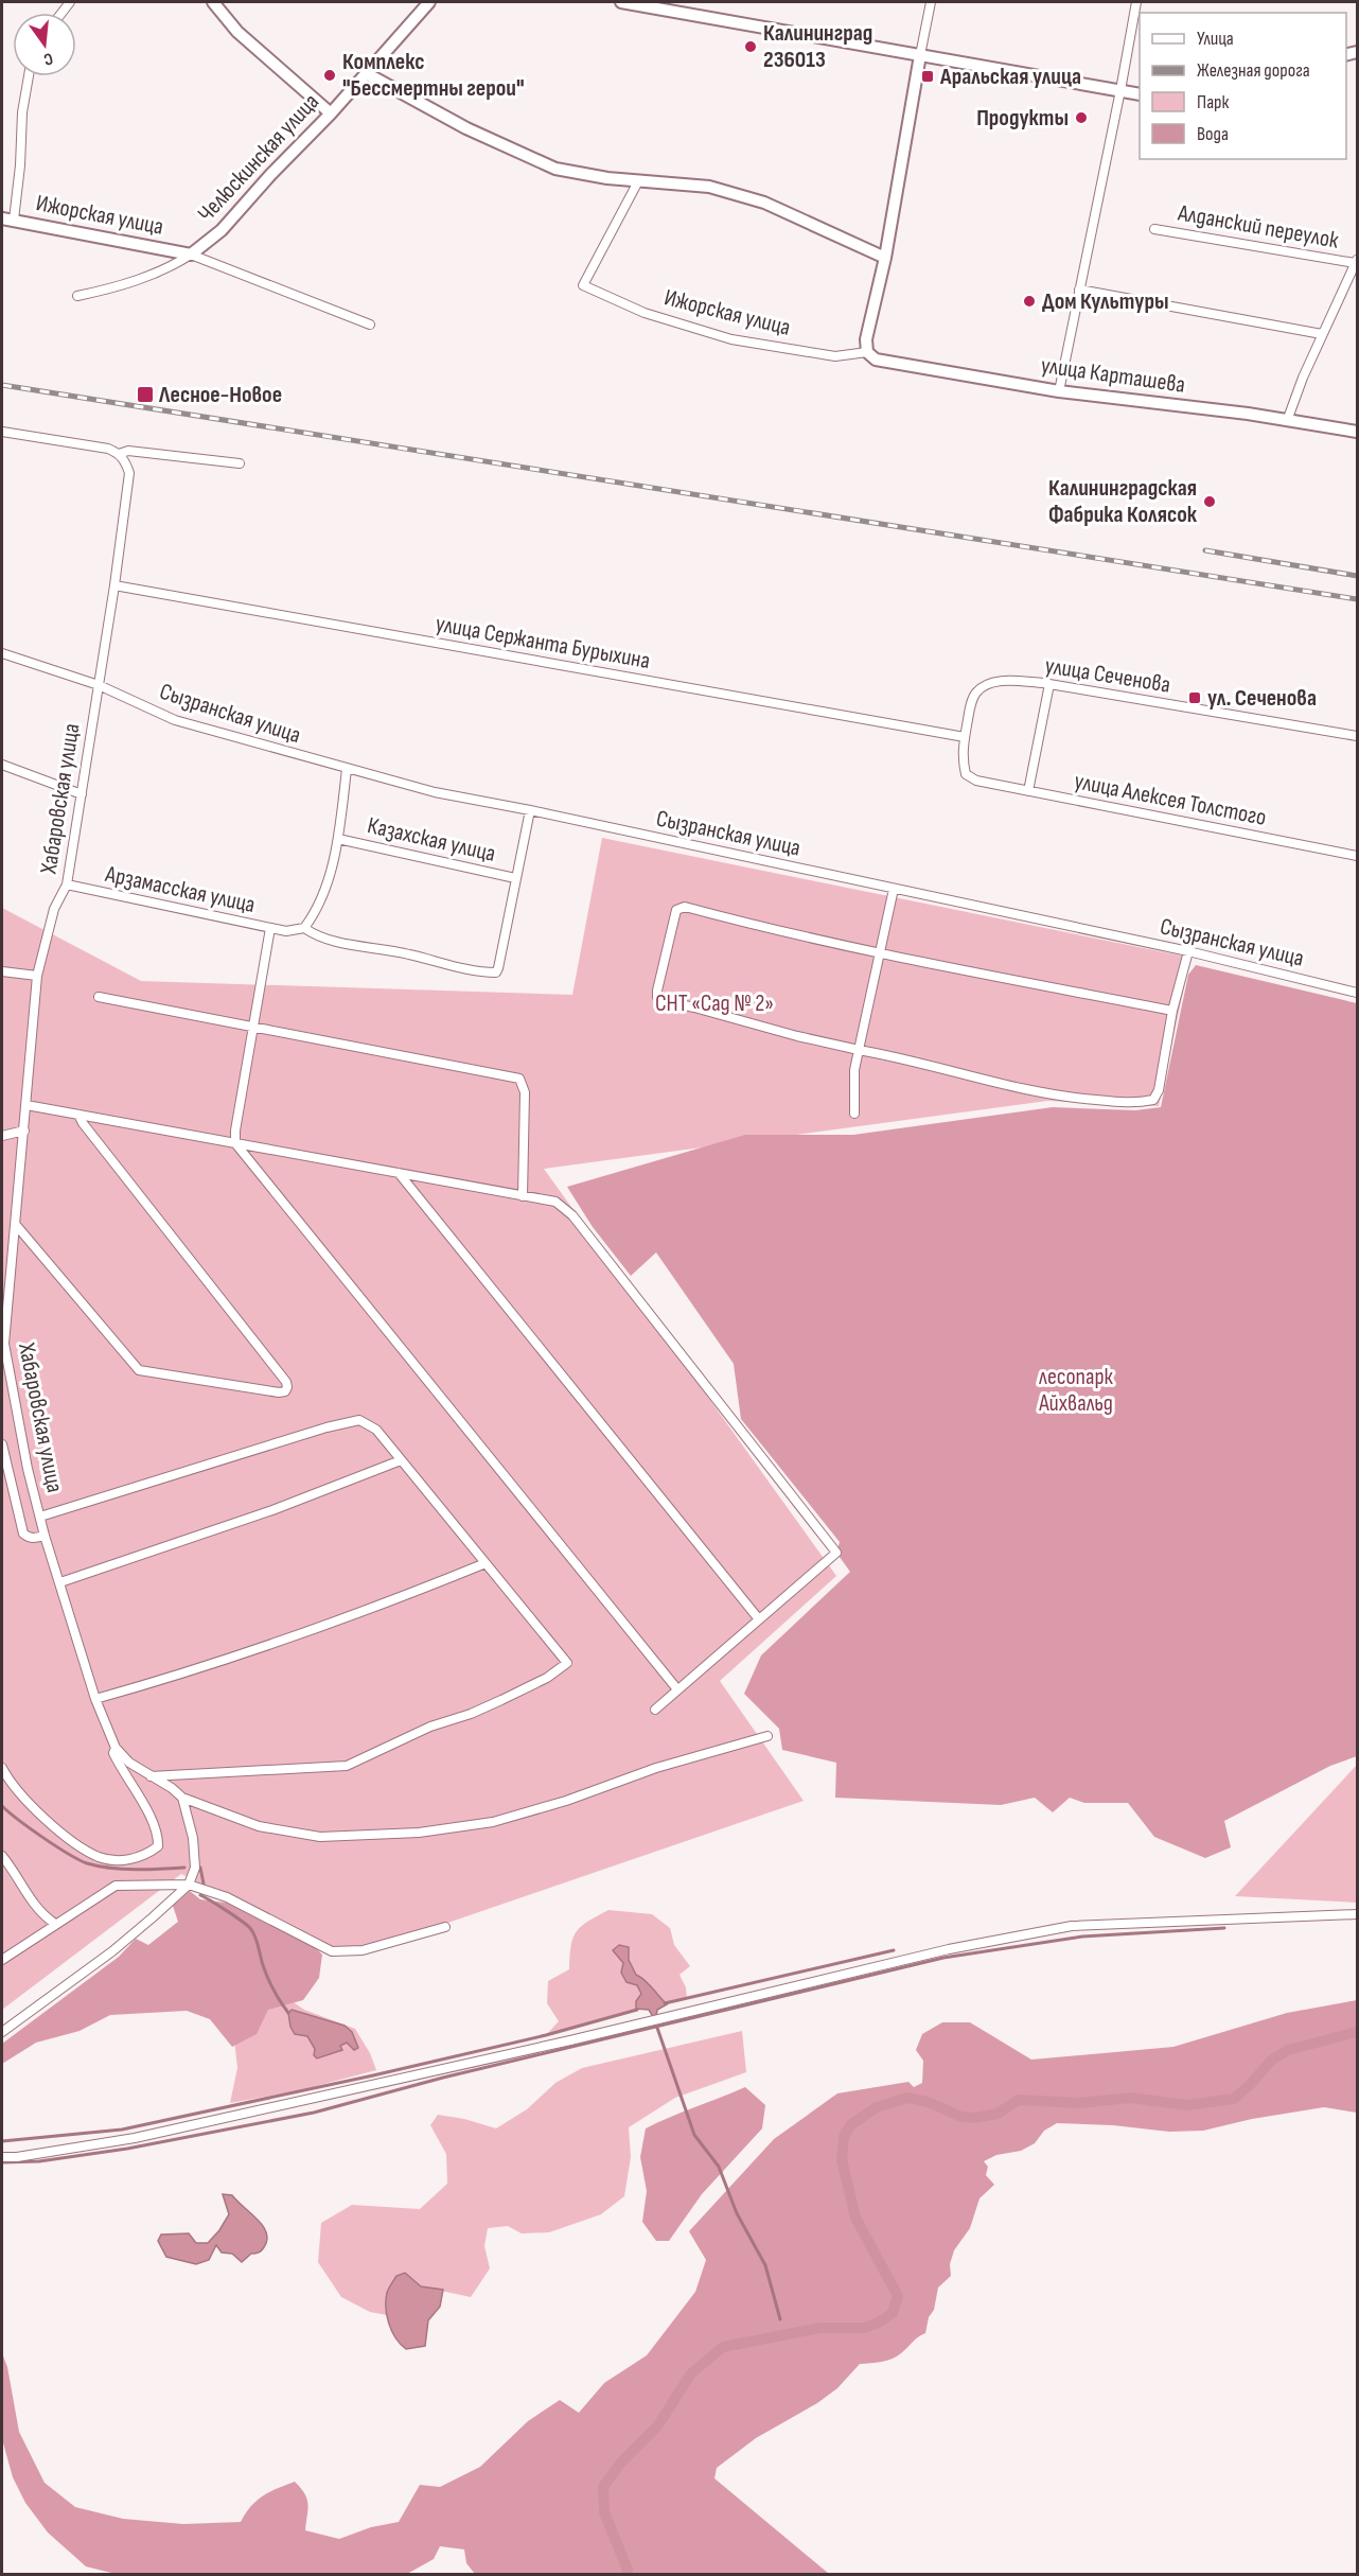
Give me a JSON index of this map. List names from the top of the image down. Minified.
{"streets":{"main road":["Челюскинская улица","Ижорская улица","улица Карташева"],"street":["Алданский переулок","улица Сержанта Бурыхина","улица Сеченова","Сызранская улица","Хабаровская улица","улица Алексея Толстого","Казахская улица","Арзамасская улица"]},"crossings":[["Челюскинская улица","Ижорская улица"],["Ижорская улица","улица Карташева"],["улица Сержанта Бурыхина","улица Сеченова"],["улица Сержанта Бурыхина","Хабаровская улица"],["улица Сеченова","улица Алексея Толстого"],["Сызранская улица","Хабаровская улица"],["Хабаровская улица","Арзамасская улица"]],"parks":["СНТ «Сад № 2»","лесопарк Айхвальд"],"places":{"other":["Калининград 236013","Комплекс \"Бессмертны герои\"","Продукты","Дом Культуры","Калининградская Фабрика Колясок"],"transit":["Аральская улица","Лесное-Новое","ул. Сеченова"]},"legend":["Улица","Железная дорога","Парк","Вода"],"north":"bottom"}
